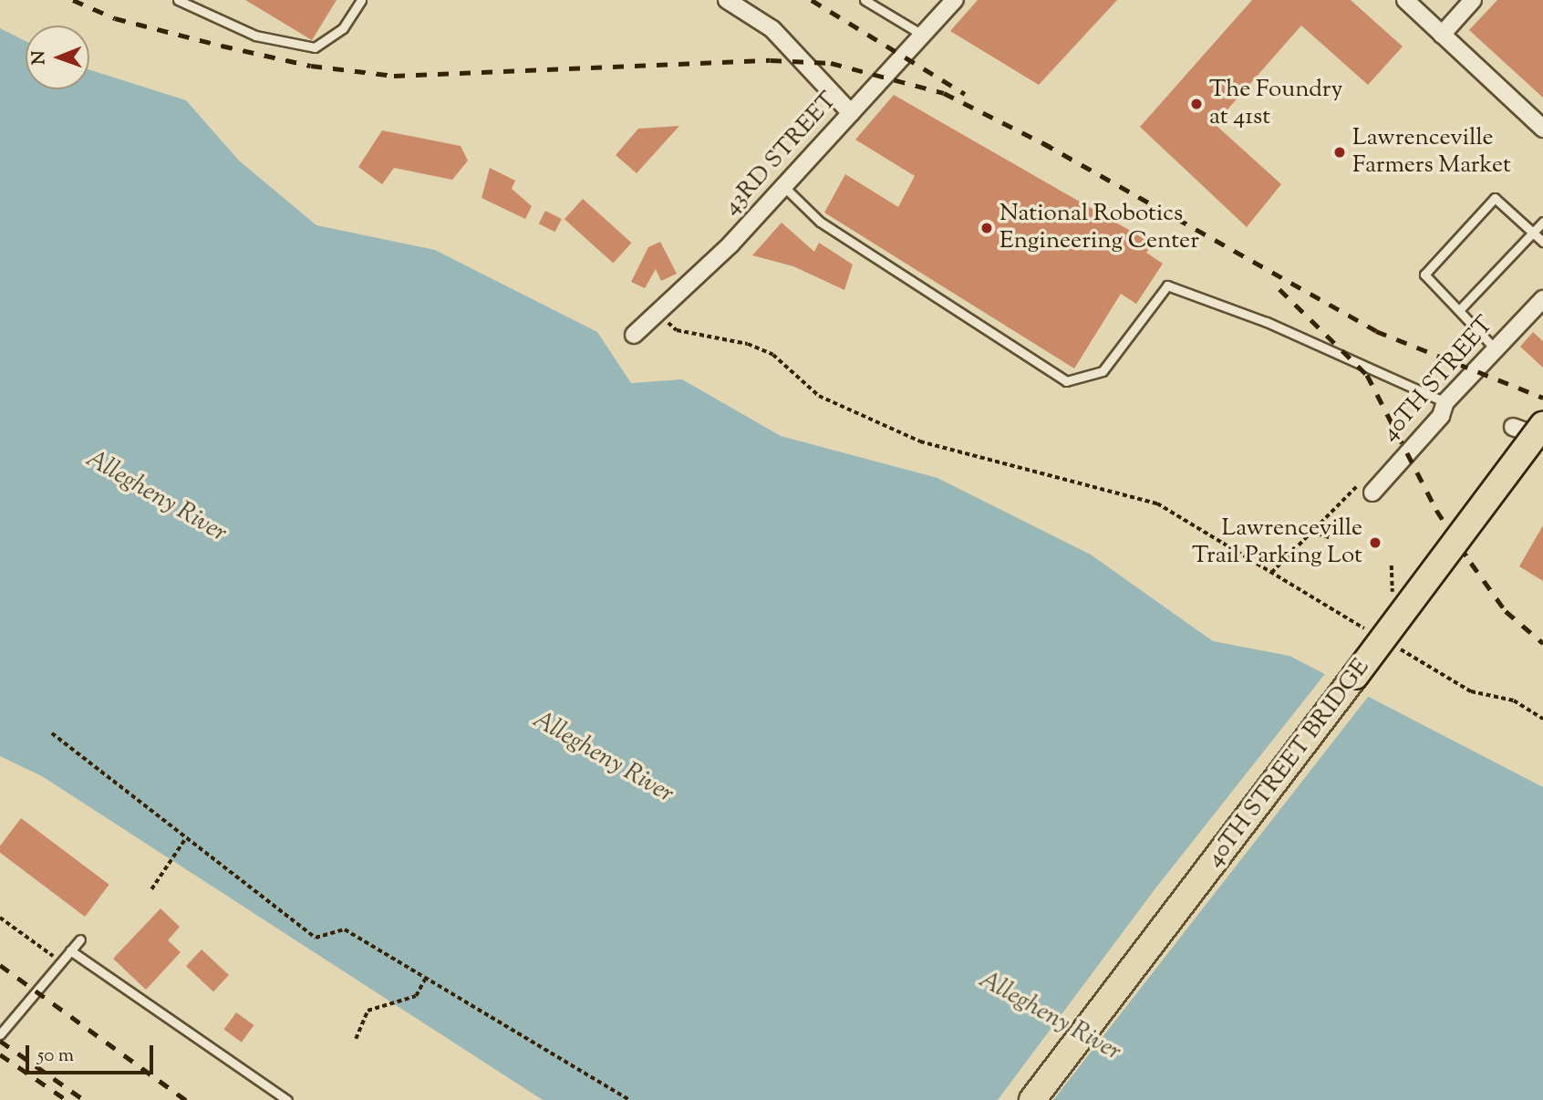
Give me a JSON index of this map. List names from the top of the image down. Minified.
{"streets":{"main road":["40TH STREET BRIDGE"],"street":["43RD STREET","40TH STREET"]},"water":["Allegheny River"],"places":["The Foundry at 41st","Lawrenceville Farmers Market","National Robotics Engineering Center","Lawrenceville Trail Parking Lot"],"scale_bar":"50 m","north":"left"}
